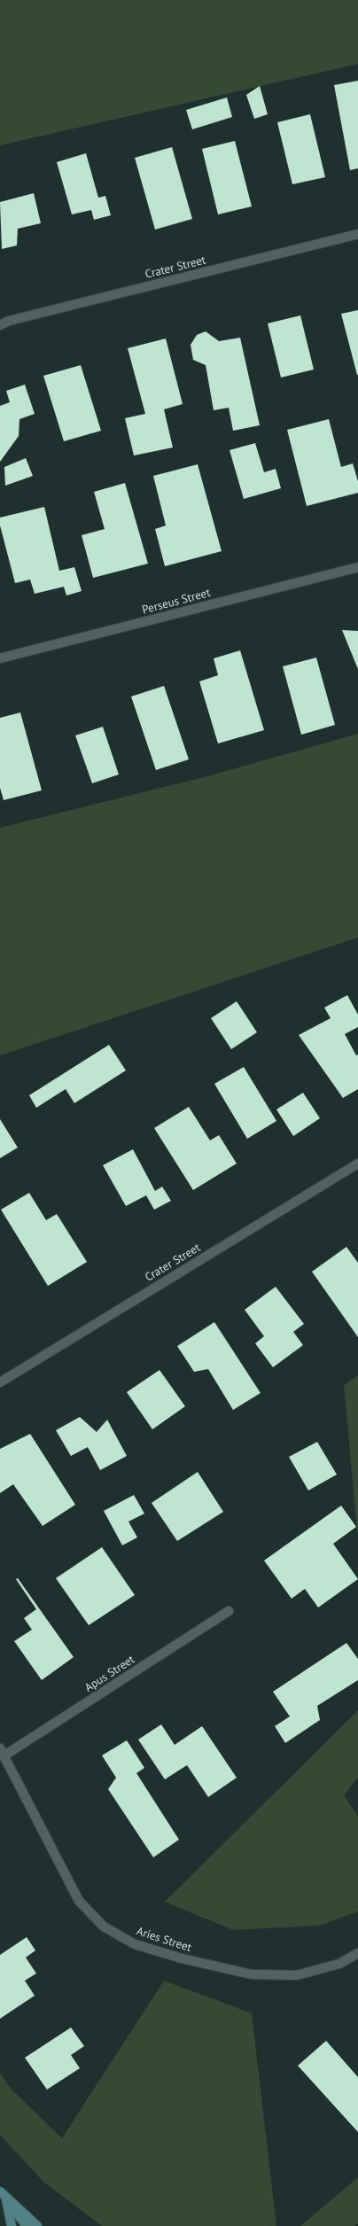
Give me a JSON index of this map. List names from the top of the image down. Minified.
{"streets":{"street":["Crater Street","Perseus Street","Apus Street","Aries Street"]},"crossings":[["Apus Street","Aries Street"]]}
